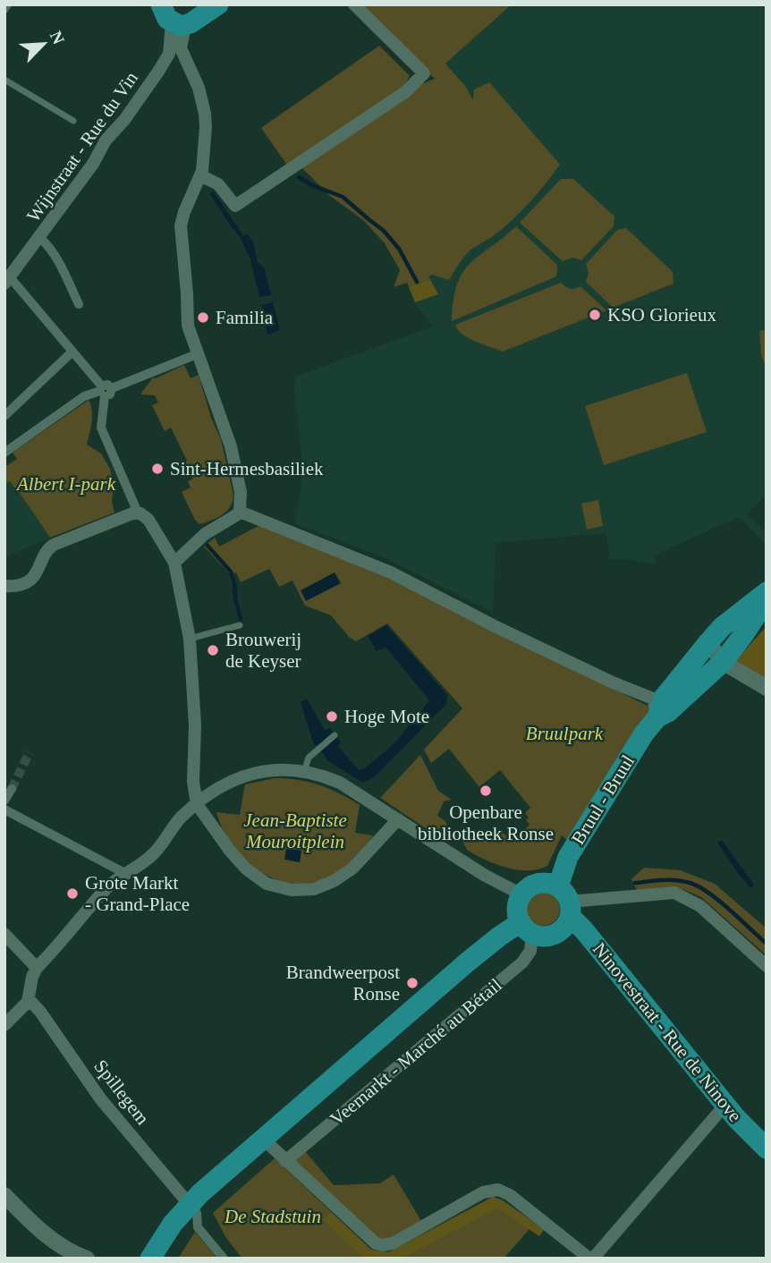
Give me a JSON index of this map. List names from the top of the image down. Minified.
{"streets":{"main road":["Bruul - Bruul","Ninovestraat - Rue de Ninove","Veemarkt - Marché au Bétail"],"street":["Wijnstraat - Rue du Vin","Spillegem"]},"crossings":[["Bruul - Bruul","Ninovestraat - Rue de Ninove"],["Bruul - Bruul","Veemarkt - Marché au Bétail"],["Ninovestraat - Rue de Ninove","Veemarkt - Marché au Bétail"],["Veemarkt - Marché au Bétail","Spillegem"]],"parks":["Albert I-park","Bruulpark","Jean-Baptiste Mouroitplein","De Stadstuin"],"places":["KSO Glorieux","Familia","Sint-Hermesbasiliek","Brouwerij de Keyser","Hoge Mote","Openbare bibliotheek Ronse","Grote Markt - Grand-Place","Brandweerpost Ronse"],"north":"top right"}
